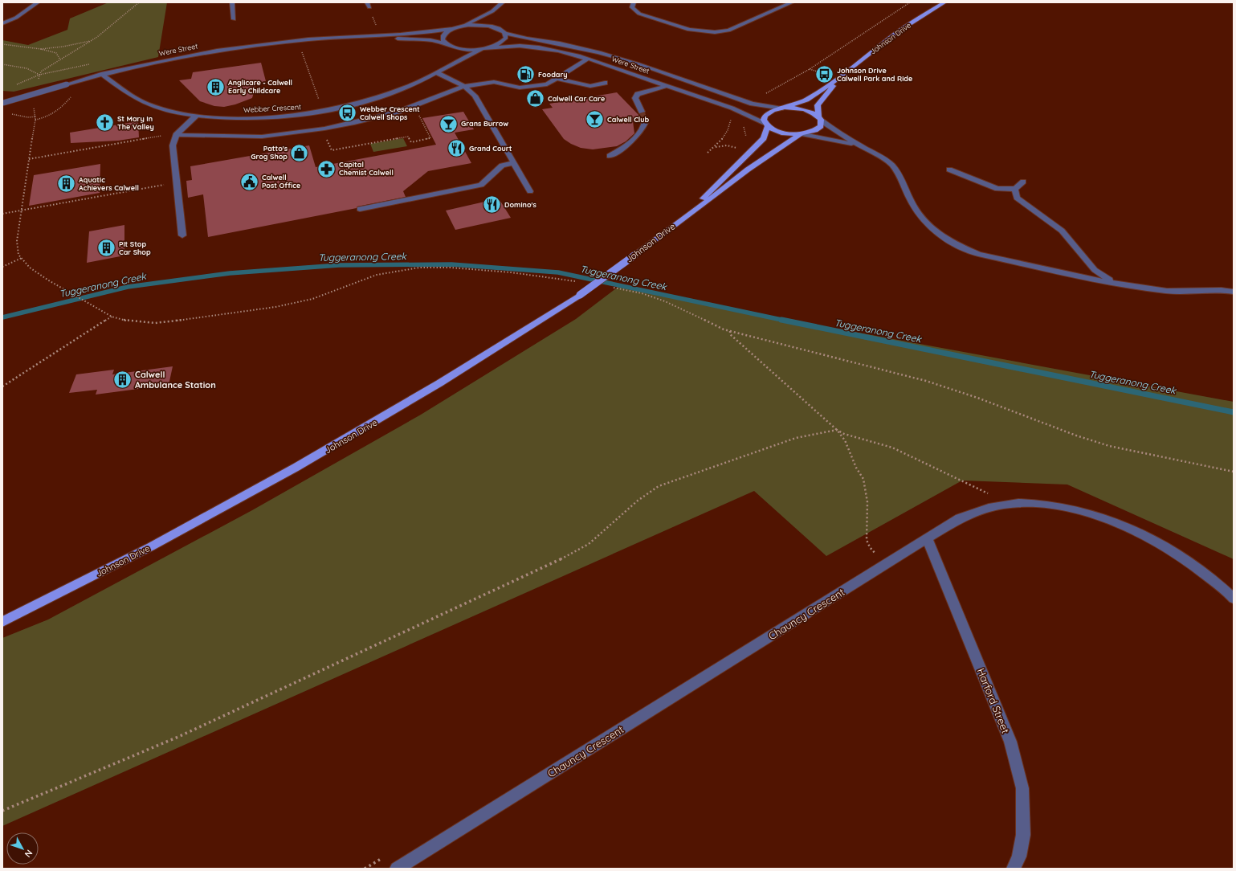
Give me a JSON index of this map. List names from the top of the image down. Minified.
{"streets":{"main road":["Johnson Drive"],"street":["Were Street","Webber Crescent","Chauncy Crescent","Harford Street"]},"crossings":[["Johnson Drive","Were Street"],["Were Street","Webber Crescent"],["Chauncy Crescent","Harford Street"]],"water":["Tuggeranong Creek"],"places":{"fuel station":["Foodary"],"bus stop":["Johnson Drive Calwell Park and Ride","Webber Crescent Calwell Shops"],"building":["Anglicare - Calwell Early Childcare","Aquatic Achievers Calwell","Pit Stop Car Shop","Calwell Ambulance Station"],"shop":["Calwell Car Care","Patto's Grog Shop"],"bar":["Calwell Club","Grans Burrow"],"church":["St Mary In The Valley"],"restaurant":["Grand Court","Domino's"],"pharmacy":["Capital Chemist Calwell"],"public building":["Calwell Post Office"]},"north":"bottom right"}
